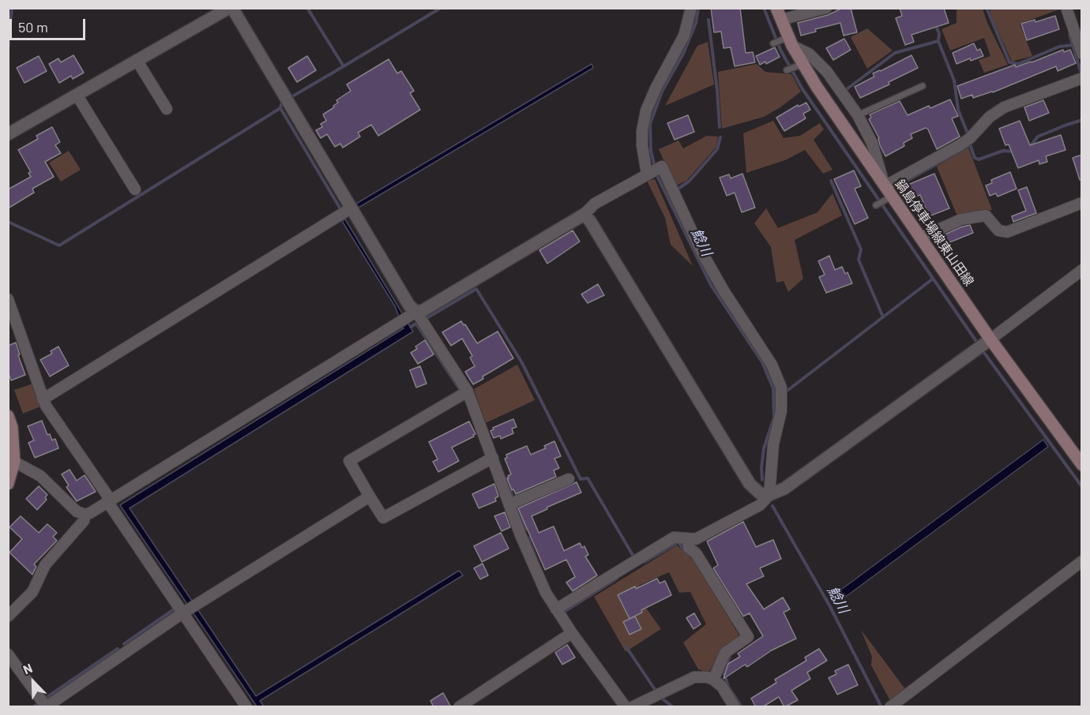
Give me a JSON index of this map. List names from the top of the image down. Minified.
{"streets":{"main road":["鍋島停車場線東山田線"]},"water":["鯰川"],"scale_bar":"50 m","north":"top left"}
